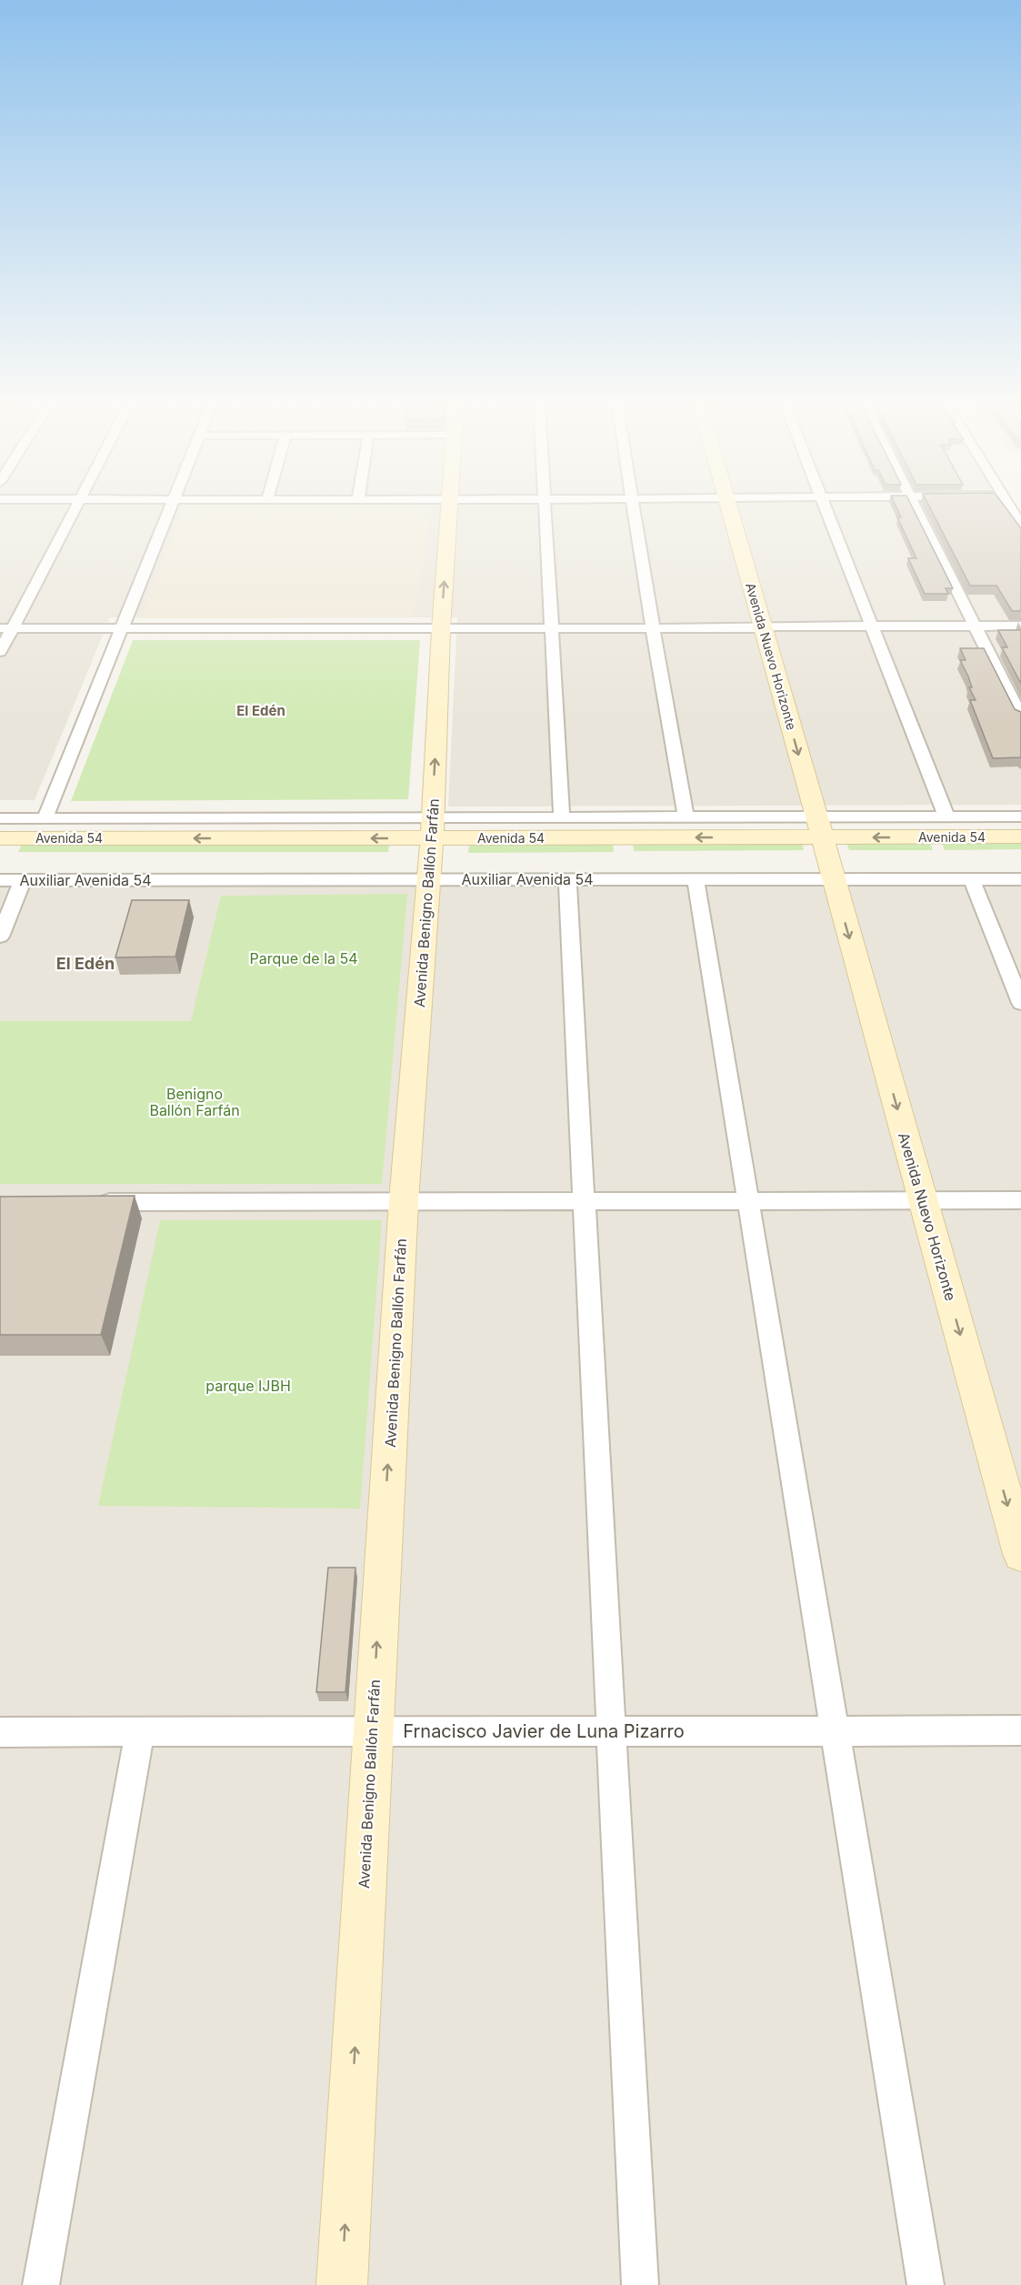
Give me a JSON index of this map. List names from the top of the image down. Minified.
{"streets":{"street":["Avenida Nuevo Horizonte","Avenida 54","Auxiliar Avenida 54","Avenida Benigno Ballón Farfán","Frnacisco Javier de Luna Pizarro"]},"crossings":[["Avenida Nuevo Horizonte","Avenida 54"],["Avenida Nuevo Horizonte","Auxiliar Avenida 54"],["Avenida 54","Auxiliar Avenida 54"],["Avenida 54","Avenida Benigno Ballón Farfán"],["Auxiliar Avenida 54","Avenida Benigno Ballón Farfán"],["Avenida Benigno Ballón Farfán","Frnacisco Javier de Luna Pizarro"]],"districts":["El Edén","El Edén"],"parks":["Parque de la 54","Benigno Ballón Farfán","parque IJBH"]}
